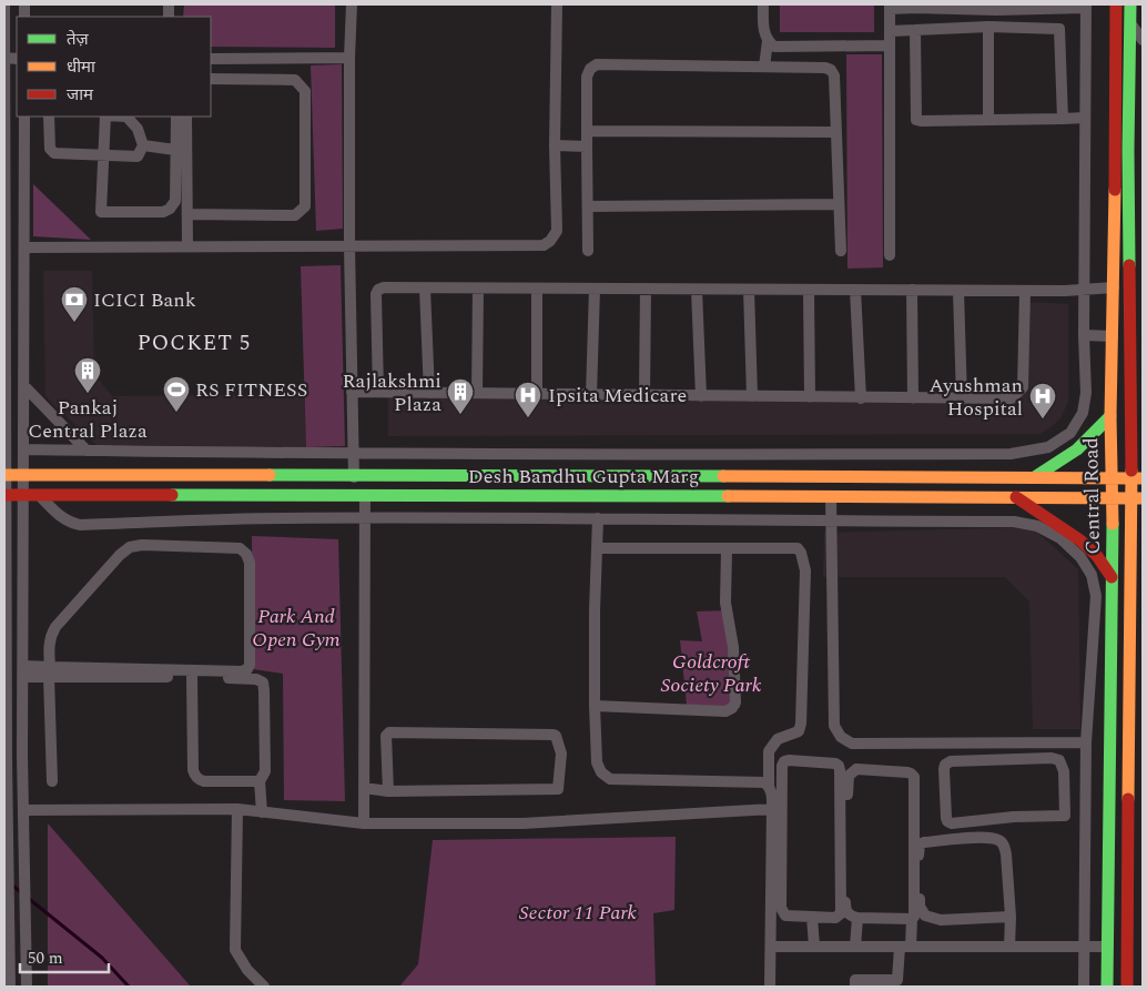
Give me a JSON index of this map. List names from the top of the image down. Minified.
{"streets":{"street":["Desh Bandhu Gupta Marg","Central Road"]},"crossings":[["Desh Bandhu Gupta Marg","Central Road"]],"districts":["POCKET 5"],"parks":["Park And Open Gym","Goldcroft Society Park","Sector 11 Park"],"places":{"bank":["ICICI Bank"],"building":["Pankaj Central Plaza","Rajlakshmi Plaza"],"sports":["RS FITNESS"],"hospital":["Ipsita Medicare","Ayushman Hospital"]},"legend":["तेज़","धीमा","जाम"],"scale_bar":"50 m"}
